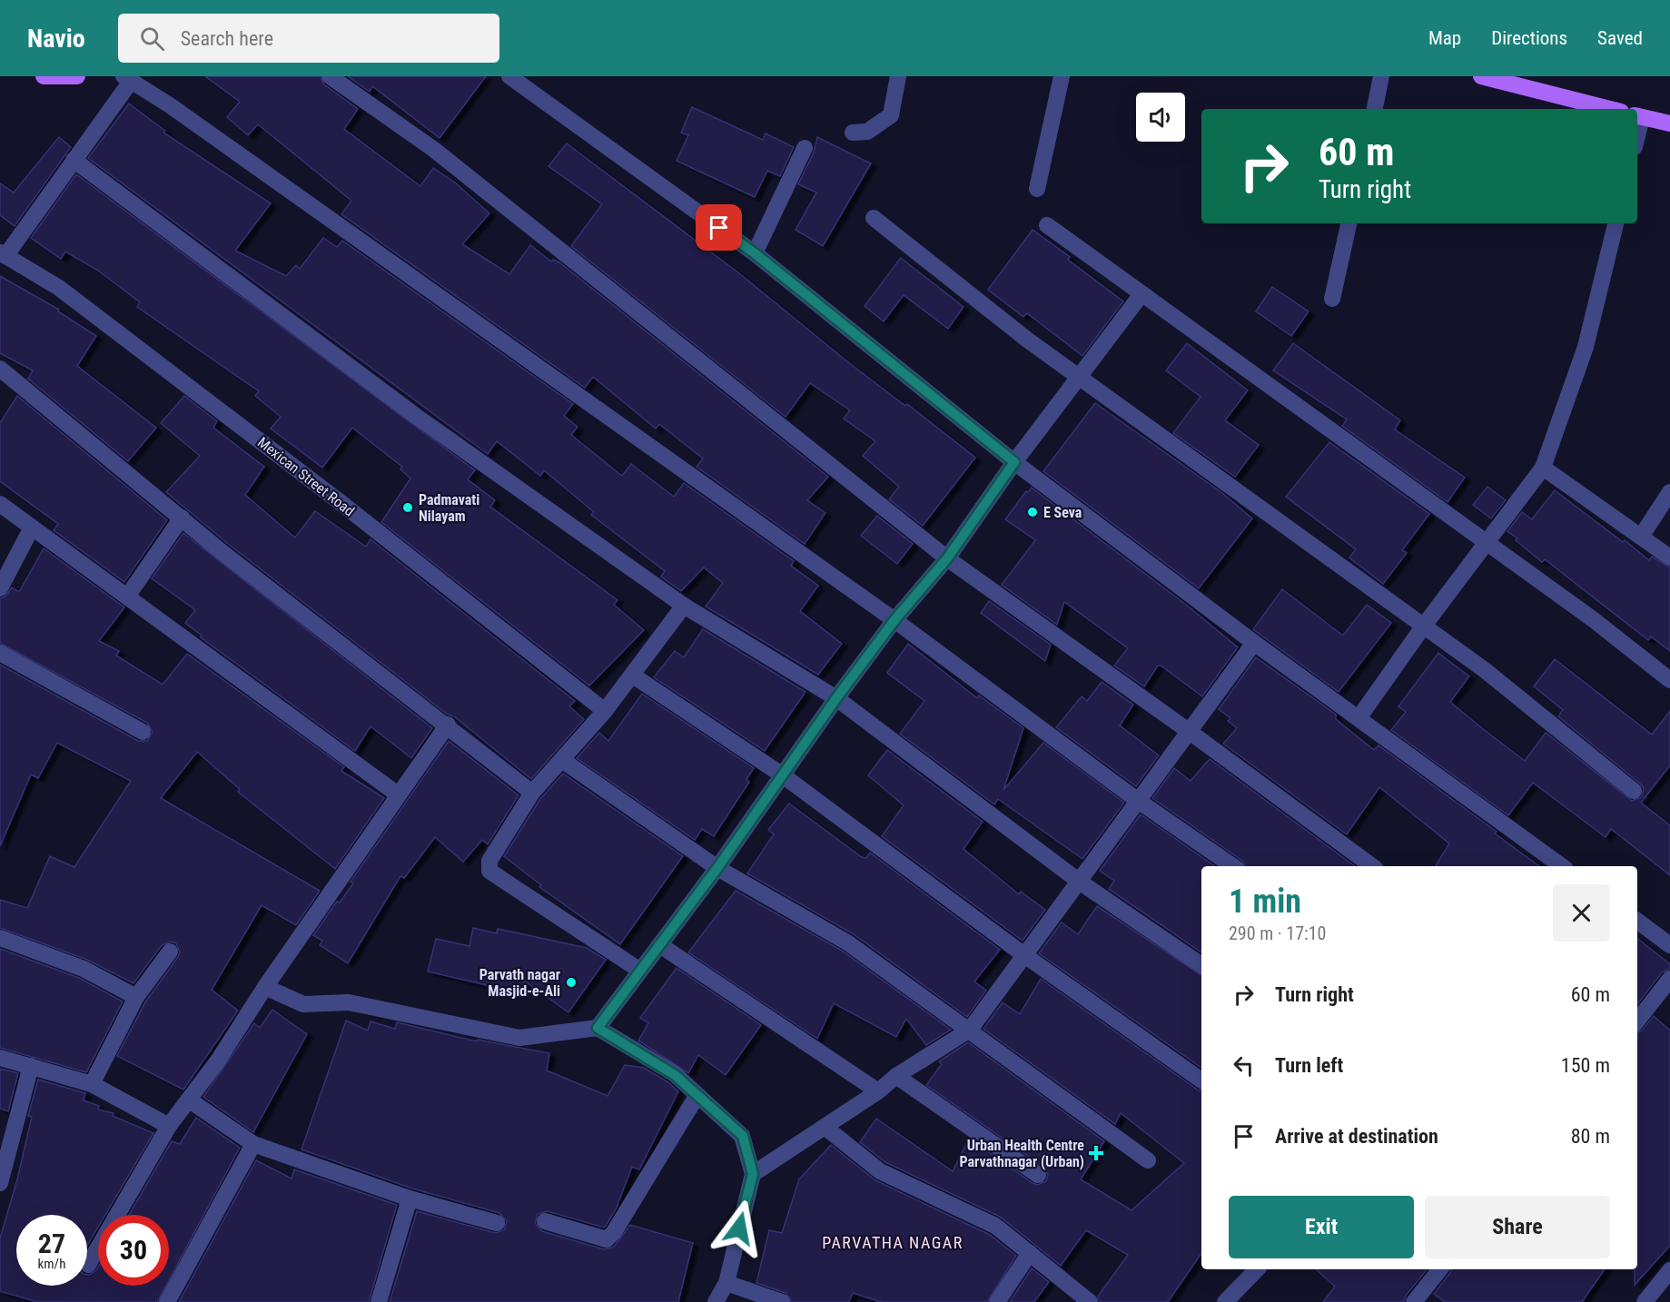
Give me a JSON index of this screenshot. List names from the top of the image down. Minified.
{"streets":{"street":["Mexican Street Road"]},"districts":["PARVATHA NAGAR"],"places":{"other":["Padmavati Nilayam","E Seva","Parvath nagar Masjid-e-Ali"],"health":["Urban Health Centre Parvathnagar (Urban)"]},"page":{"header":"Navio","search":"Search here","nav":["Map","Directions","Saved"],"turn":["60 m","Turn right"],"heading":["1 min","290 m · 17:10"],"list":[{"name":"Turn right","value":"60 m"},{"name":"Turn left","value":"150 m"},{"name":"Arrive at destination","value":"80 m"}],"buttons":["Exit","Share"],"speed":"27 km/h","limit":"30"}}
